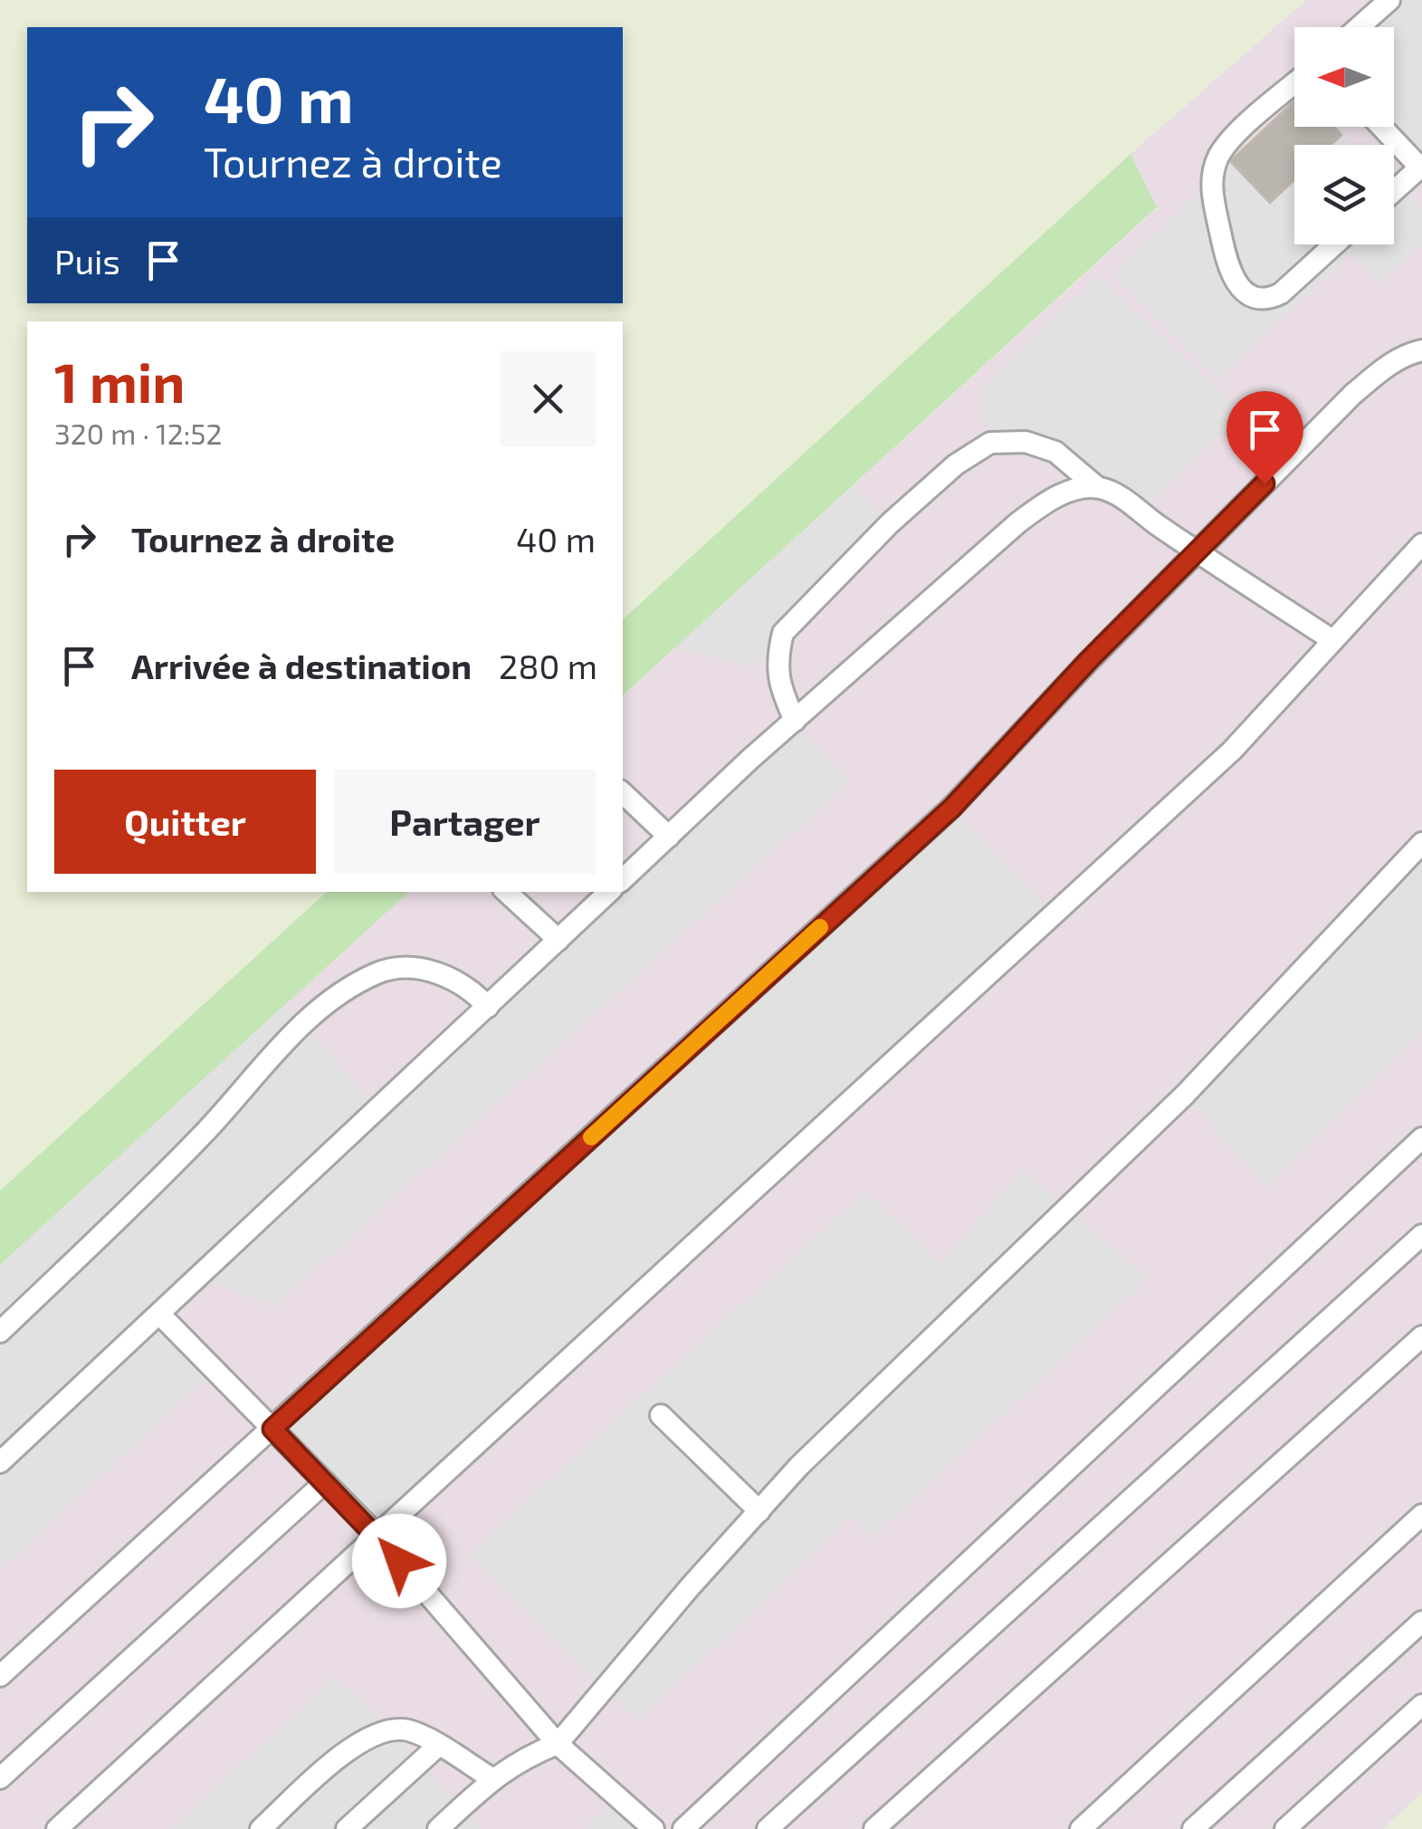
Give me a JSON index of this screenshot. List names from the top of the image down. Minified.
{"north":"left","page":{"turn":["40 m","Tournez à droite"],"then":"Puis","heading":["1 min","320 m · 12:52"],"list":[{"name":"Tournez à droite","value":"40 m"},{"name":"Arrivée à destination","value":"280 m"}],"buttons":["Quitter","Partager"]}}
